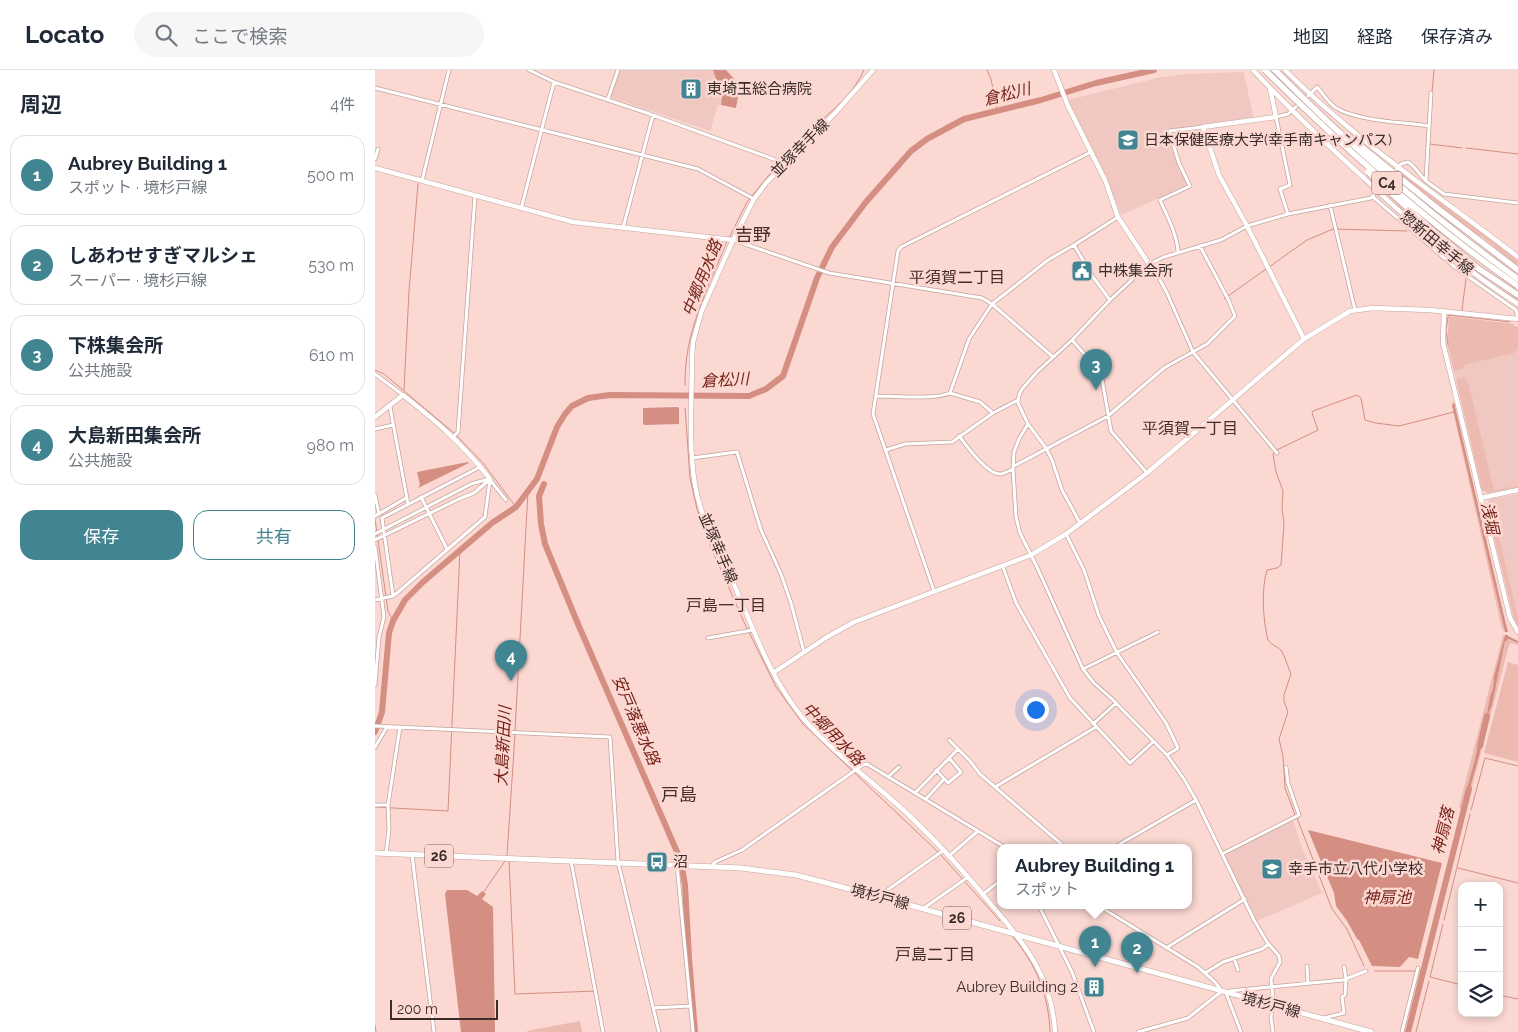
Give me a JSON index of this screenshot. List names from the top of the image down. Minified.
{"streets":{"highway":["C4"],"main road":["26","境杉戸線"],"street":["並塚幸手線","惣新田幸手線"]},"crossings":[["並塚幸手線","境杉戸線"]],"districts":["吉野","平須賀二丁目","平須賀一丁目","戸島一丁目","戸島","戸島二丁目"],"water":["倉松川","中郷用水路","浅堀","安戸落悪水路","大島新田川","神扇落","神扇池"],"places":{"building":["東埼玉総合病院","Aubrey Building 2"],"school or university":["日本保健医療大学(幸手南キャンパス)","幸手市立八代小学校"],"public building":["中株集会所"],"bus stop":["沼"]},"scale_bar":"200 m","page":{"header":"Locato","search":"ここで検索","nav":["地図","経路","保存済み"],"heading":["周辺","4件"],"list":[{"mark":"1","name":"Aubrey Building 1","note":"スポット · 境杉戸線","value":"500 m"},{"mark":"2","name":"しあわせすぎマルシェ","note":"スーパー · 境杉戸線","value":"530 m"},{"mark":"3","name":"下株集会所","note":"公共施設","value":"610 m"},{"mark":"4","name":"大島新田集会所","note":"公共施設","value":"980 m"}],"pins":["3","4","1","2"],"buttons":["保存","共有"],"popup":["Aubrey Building 1","スポット"],"map_buttons":["+","−"],"scale":"200 m"}}
